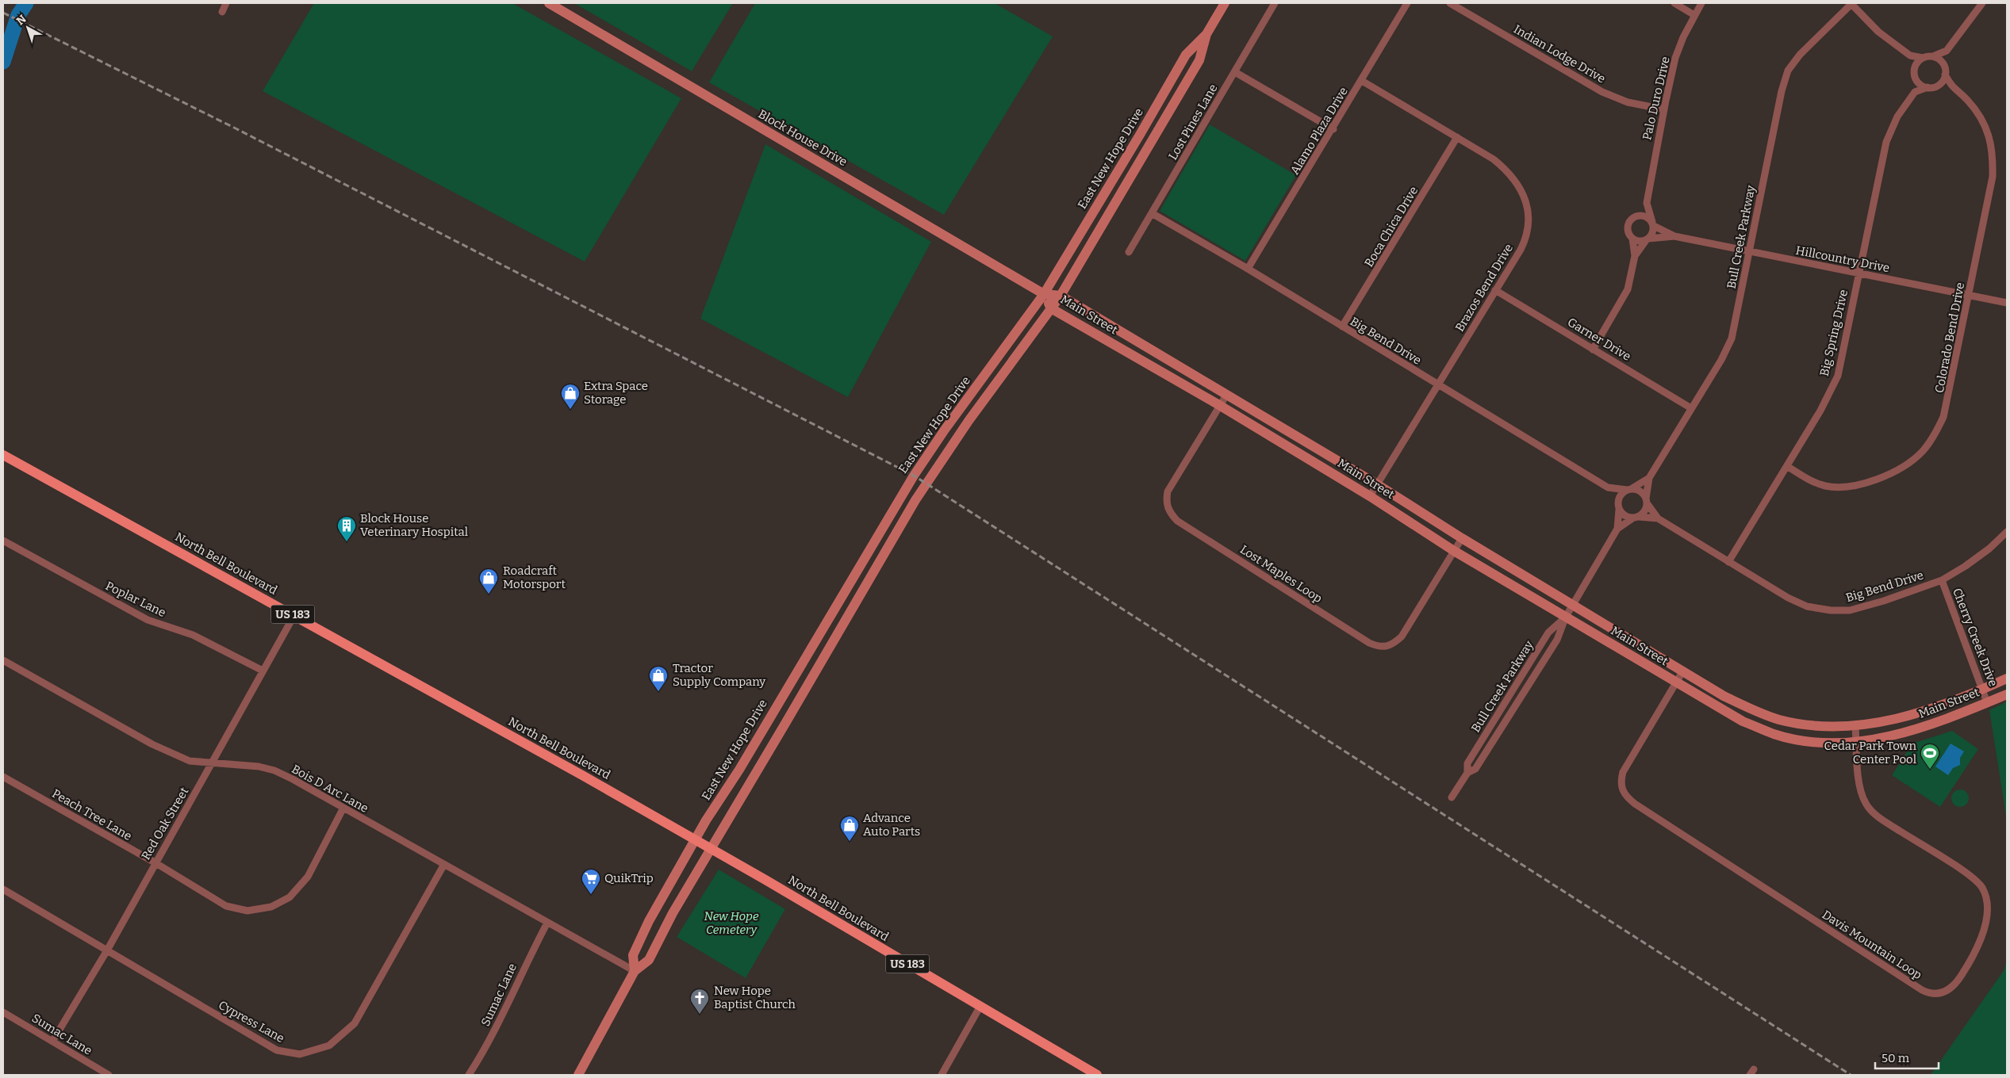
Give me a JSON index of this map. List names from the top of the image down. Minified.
{"streets":{"main road":["North Bell Boulevard","US 183"],"street":["Indian Lodge Drive","Palo Duro Drive","Lost Pines Lane","Alamo Plaza Drive","Block House Drive","East New Hope Drive","Boca Chica Drive","Bull Creek Parkway","Hillcountry Drive","Brazos Bend Drive","Main Street","Big Spring Drive","Colorado Bend Drive","Garner Drive","Big Bend Drive","Lost Maples Loop","Poplar Lane","Cherry Creek Drive","Bois D Arc Lane","Peach Tree Lane","Red Oak Street","Davis Mountain Loop","Sumac Lane","Cypress Lane"]},"crossings":[["Indian Lodge Drive","Palo Duro Drive"],["Palo Duro Drive","Hillcountry Drive"],["Lost Pines Lane","Big Bend Drive"],["Alamo Plaza Drive","Brazos Bend Drive"],["Alamo Plaza Drive","Big Bend Drive"],["Block House Drive","East New Hope Drive"],["Block House Drive","Main Street"],["East New Hope Drive","Main Street"],["East New Hope Drive","North Bell Boulevard"],["East New Hope Drive","Bois D Arc Lane"],["Boca Chica Drive","Brazos Bend Drive"],["Boca Chica Drive","Big Bend Drive"],["Bull Creek Parkway","Hillcountry Drive"],["Bull Creek Parkway","Main Street"],["Bull Creek Parkway","Garner Drive"],["Bull Creek Parkway","Big Bend Drive"],["Hillcountry Drive","Big Spring Drive"],["Hillcountry Drive","Colorado Bend Drive"],["Brazos Bend Drive","Main Street"],["Brazos Bend Drive","Garner Drive"],["Brazos Bend Drive","Big Bend Drive"],["Main Street","Lost Maples Loop"],["Main Street","Cherry Creek Drive"],["Main Street","Davis Mountain Loop"],["Big Spring Drive","Colorado Bend Drive"],["Big Spring Drive","Big Bend Drive"],["Big Bend Drive","Cherry Creek Drive"],["North Bell Boulevard","Red Oak Street"],["Poplar Lane","Red Oak Street"],["Bois D Arc Lane","Peach Tree Lane"],["Bois D Arc Lane","Red Oak Street"],["Bois D Arc Lane","Sumac Lane"],["Bois D Arc Lane","Cypress Lane"],["Peach Tree Lane","Red Oak Street"],["Red Oak Street","Sumac Lane"],["Red Oak Street","Cypress Lane"]],"parks":["New Hope Cemetery"],"places":{"shop":["Extra Space Storage","Roadcraft Motorsport","Tractor Supply Company","Advance Auto Parts"],"building":["Block House Veterinary Hospital"],"sports":["Cedar Park Town Center Pool"],"supermarket":["QuikTrip"],"church":["New Hope Baptist Church"]},"scale_bar":"50 m","north":"top left"}
